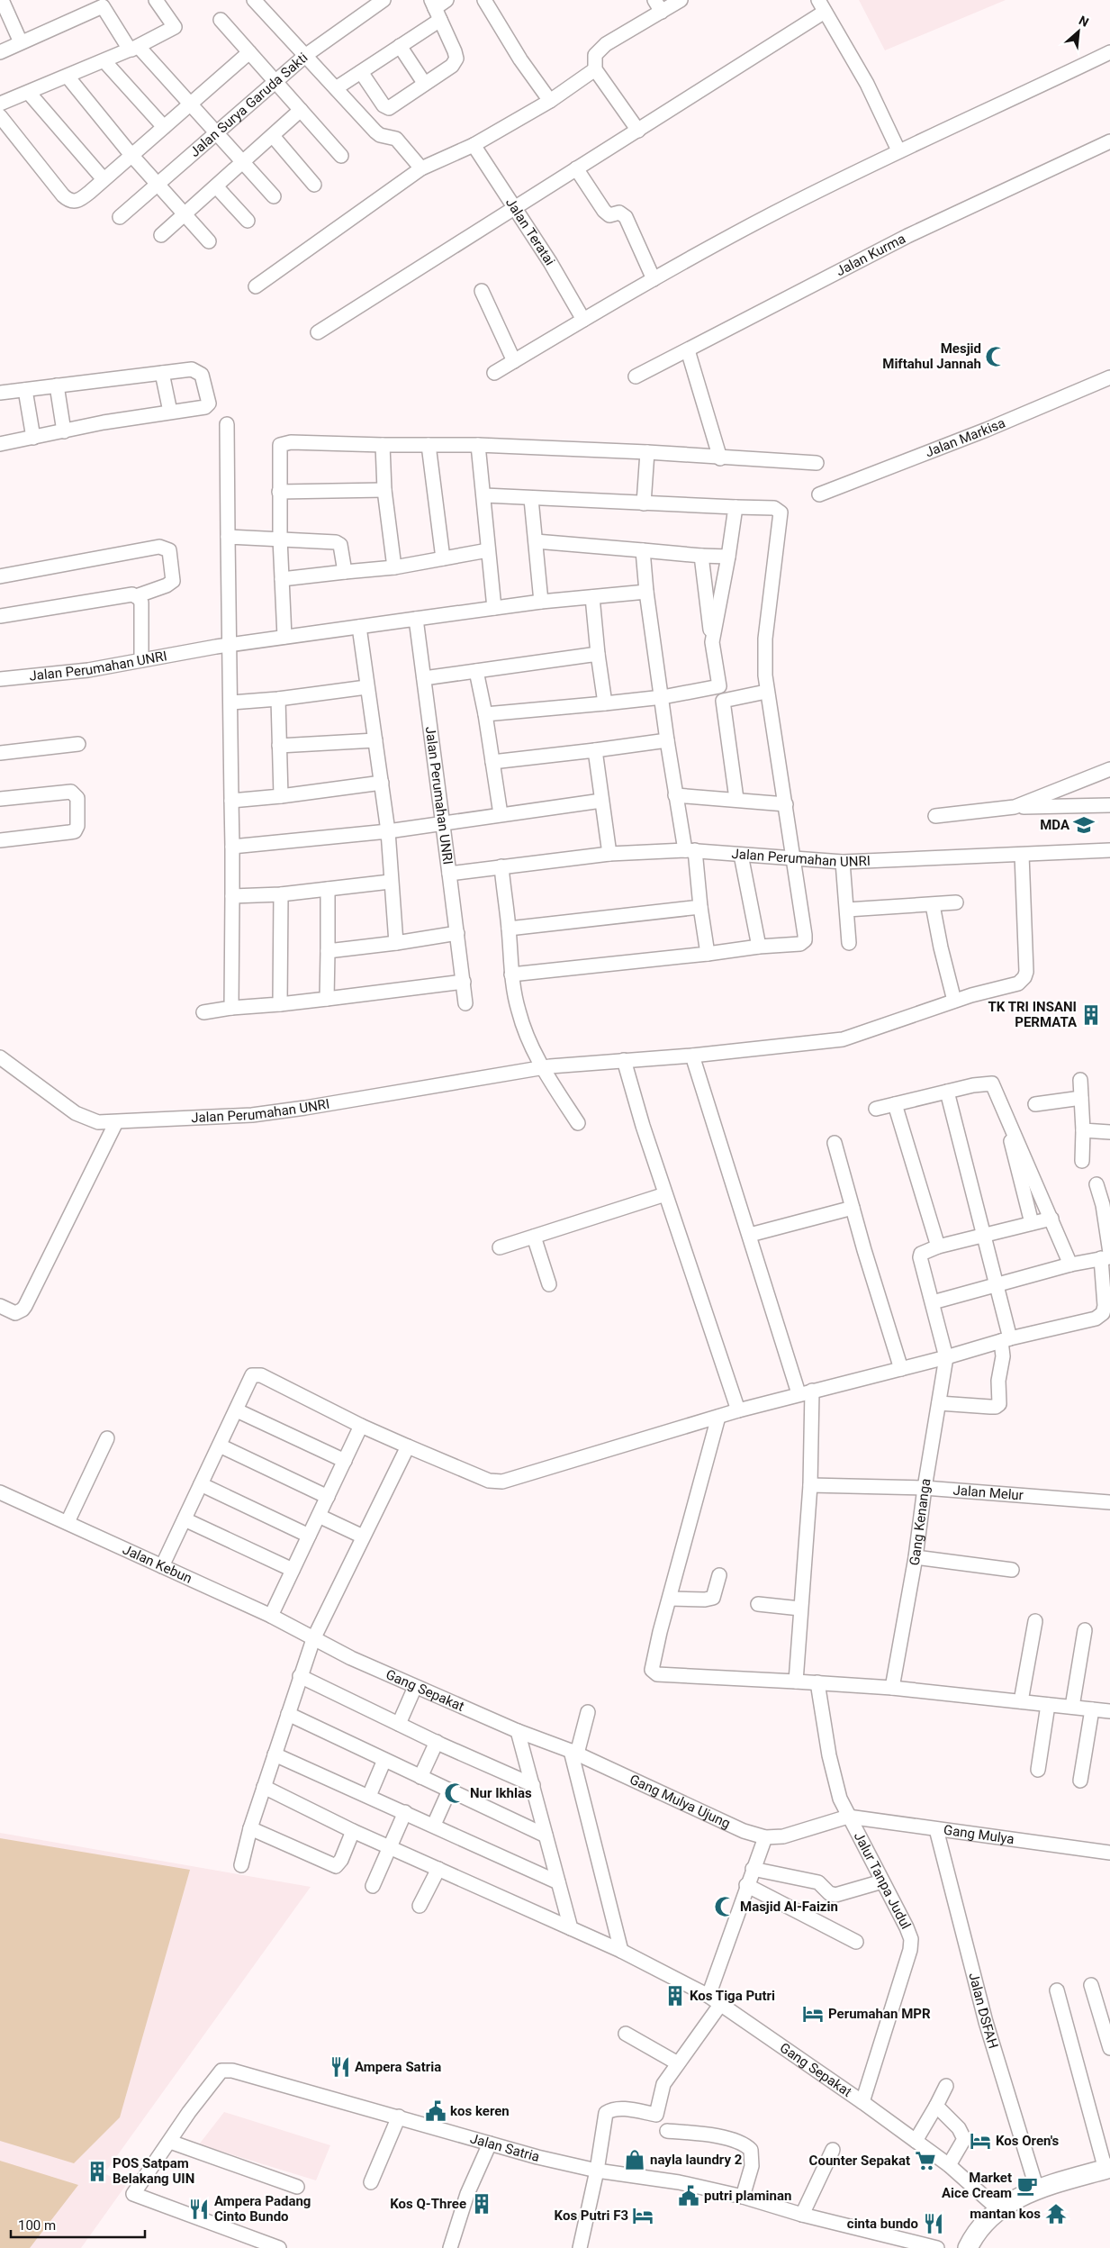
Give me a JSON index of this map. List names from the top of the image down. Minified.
{"streets":{"street":["Jalan Surya Garuda Sakti","Jalan Teratai","Jalan Kurma","Jalan Markisa","Jalan Perumahan UNRI","Jalan Melur","Gang Kenanga","Jalan Kebun","Gang Sepakat","Gang Mulya Ujung","Gang Mulya","Jalur Tanpa Judul","Jalan DSFAH","Jalan Satria"]},"crossings":[["Jalan Melur","Gang Kenanga"],["Jalan Kebun","Gang Sepakat"],["Gang Sepakat","Gang Mulya Ujung"],["Gang Sepakat","Jalur Tanpa Judul"],["Gang Mulya Ujung","Gang Mulya"],["Gang Mulya Ujung","Jalur Tanpa Judul"],["Gang Mulya","Jalur Tanpa Judul"],["Gang Mulya","Jalan DSFAH"]],"places":{"mosque":["Mesjid Miftahul Jannah","Nur Ikhlas","Masjid Al-Faizin"],"school or university":["MDA"],"building":["TK TRI INSANI PERMATA","Kos Tiga Putri","POS Satpam Belakang UIN","Kos Q-Three"],"hotel":["Perumahan MPR","Kos Oren's","Kos Putri F3"],"restaurant":["Ampera Satria","Ampera Padang Cinto Bundo","cinta bundo"],"public building":["kos keren","putri plaminan"],"shop":["nayla laundry 2"],"supermarket":["Counter Sepakat"],"cafe":["Market Aice Cream"],"temple":["mantan kos"]},"scale_bar":"100 m","north":"top right"}
